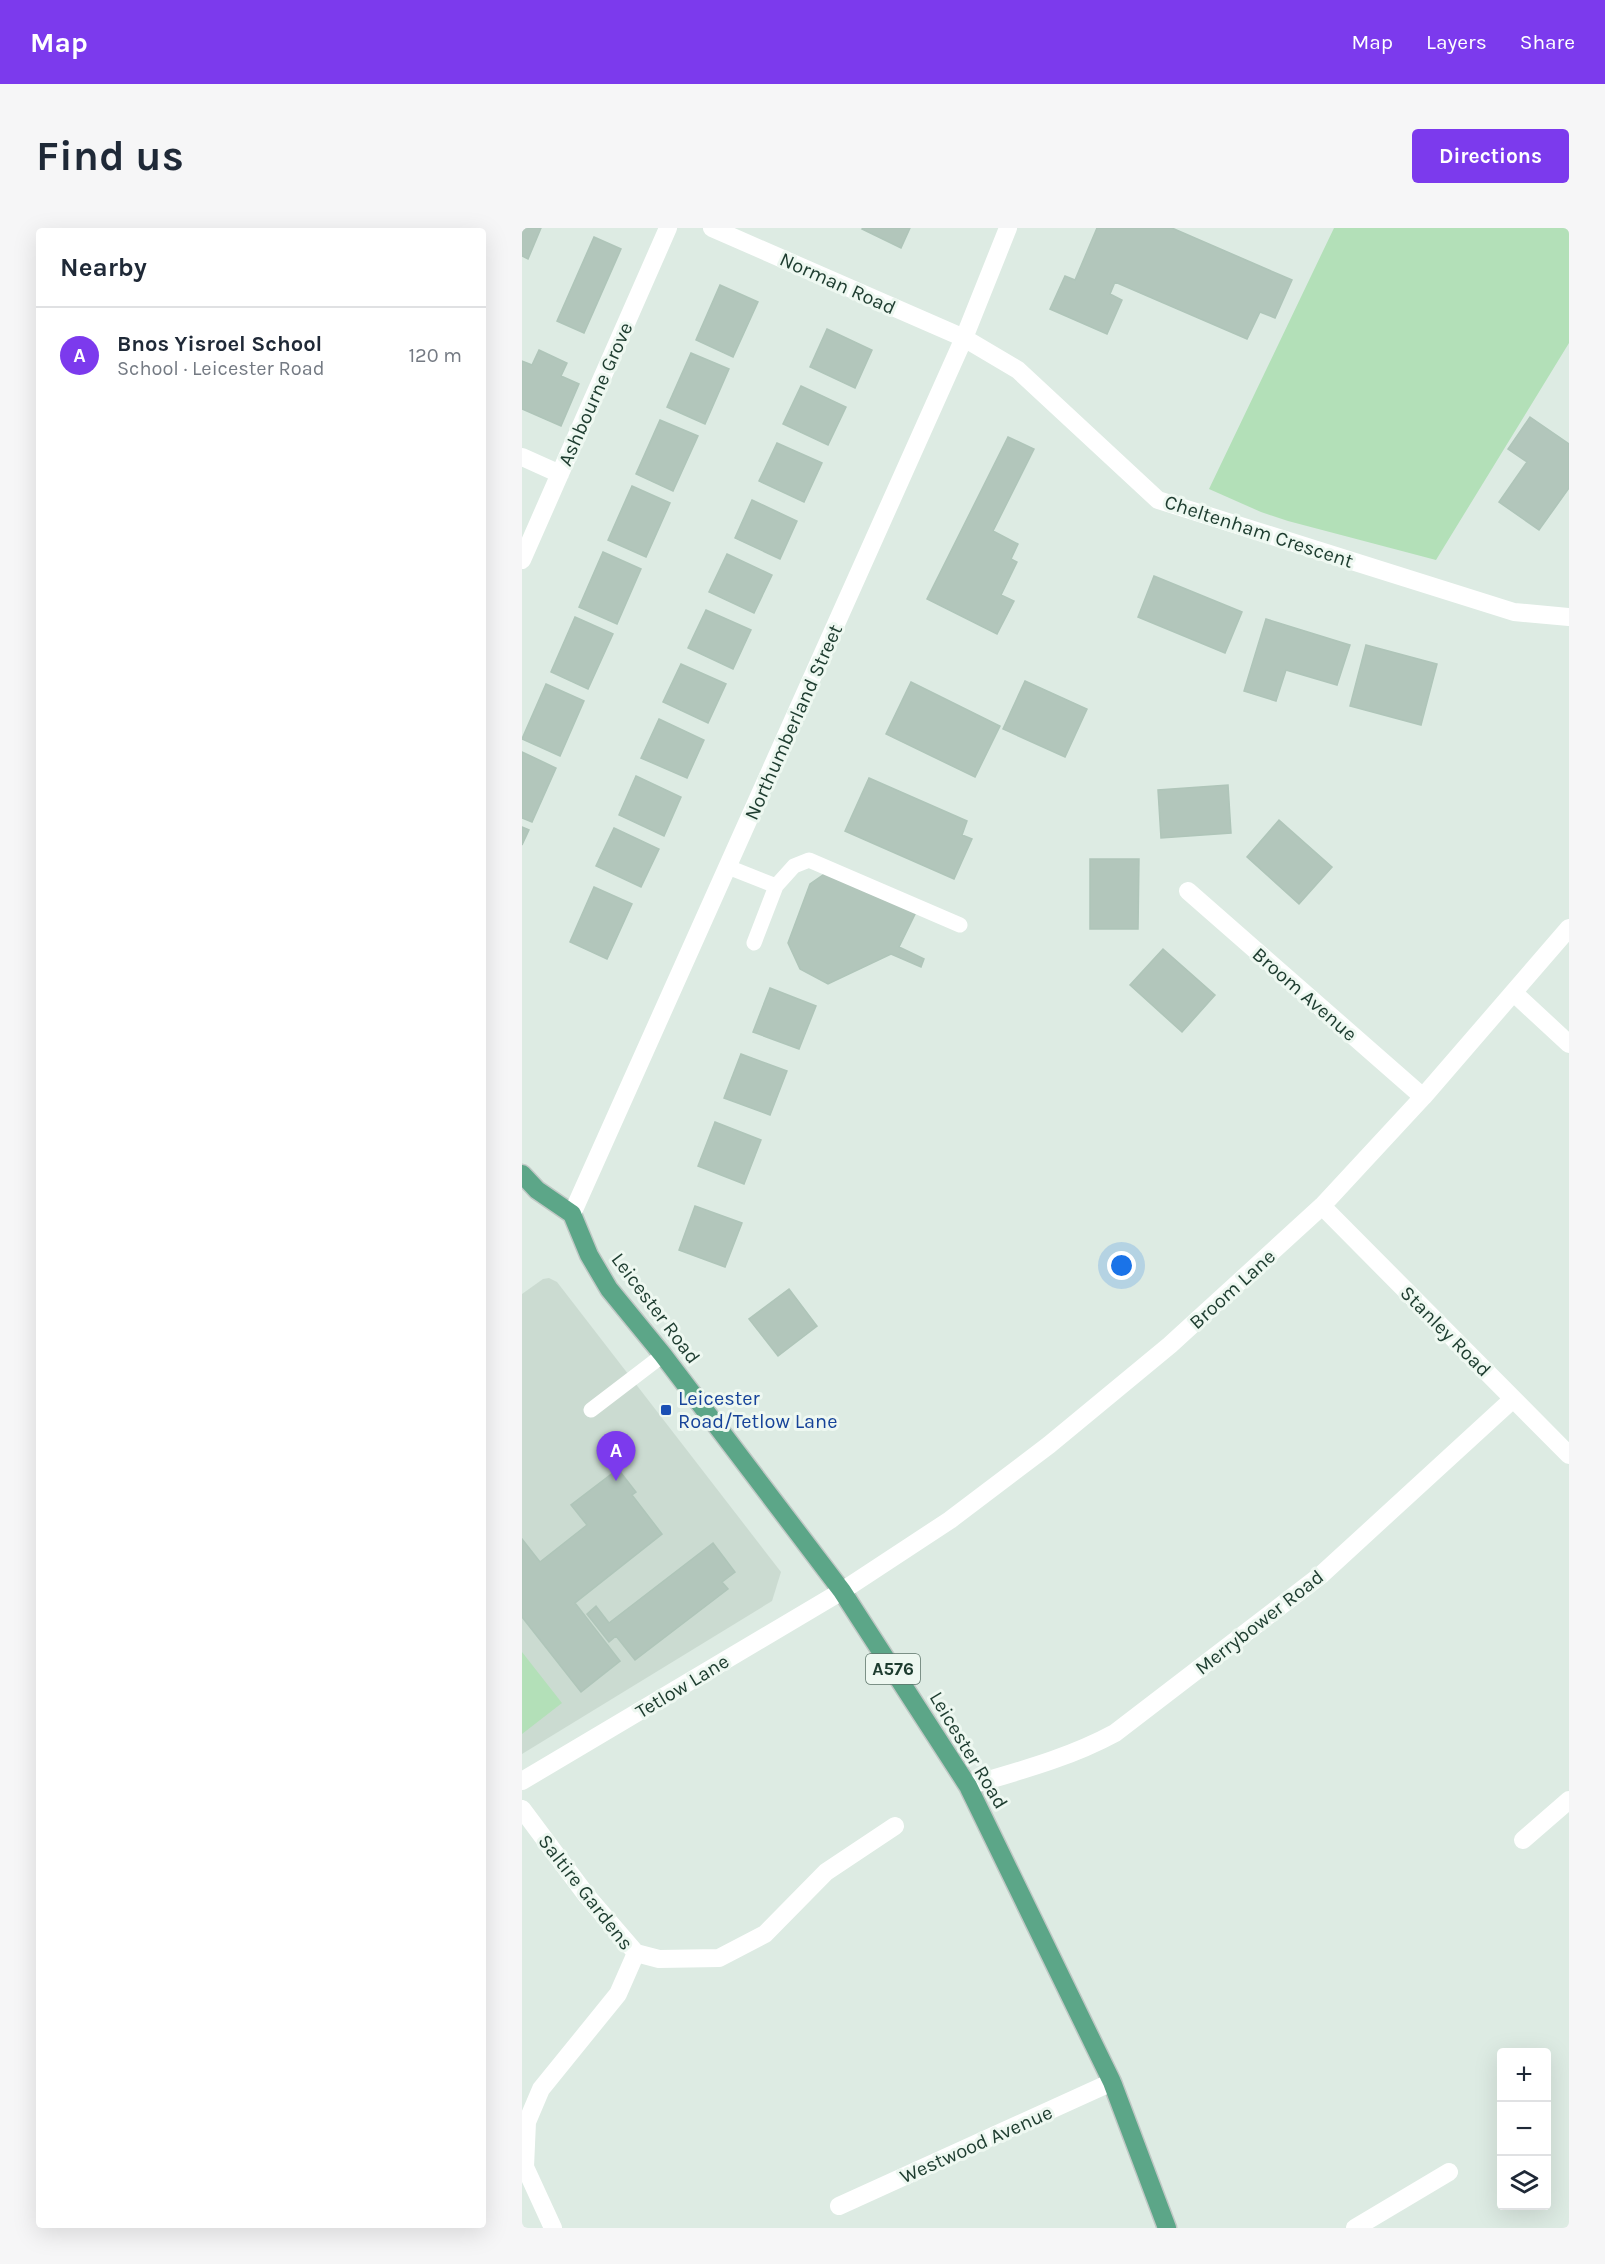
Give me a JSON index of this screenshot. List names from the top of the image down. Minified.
{"streets":{"main road":["Leicester Road","A576"],"street":["Norman Road","Ashbourne Grove","Cheltenham Crescent","Northumberland Street","Broom Avenue","Broom Lane","Stanley Road","Merrybower Road","Tetlow Lane","Saltire Gardens","Westwood Avenue"]},"crossings":[["Norman Road","Cheltenham Crescent"],["Norman Road","Northumberland Street"],["Cheltenham Crescent","Northumberland Street"],["Northumberland Street","Leicester Road"],["Broom Avenue","Broom Lane"],["Broom Lane","Leicester Road"],["Broom Lane","Stanley Road"],["Broom Lane","Tetlow Lane"],["Leicester Road","Merrybower Road"],["Leicester Road","Tetlow Lane"],["Leicester Road","Westwood Avenue"],["Stanley Road","Merrybower Road"]],"places":{"transit":["Leicester Road/Tetlow Lane"]},"page":{"header":"Map","nav":["Map","Layers","Share"],"buttons":"Directions","title":"Find us","heading":"Nearby","list":[{"mark":"A","name":"Bnos Yisroel School","note":"School · Leicester Road","value":"120 m"}],"pins":"A","map_buttons":["+","−"]}}
